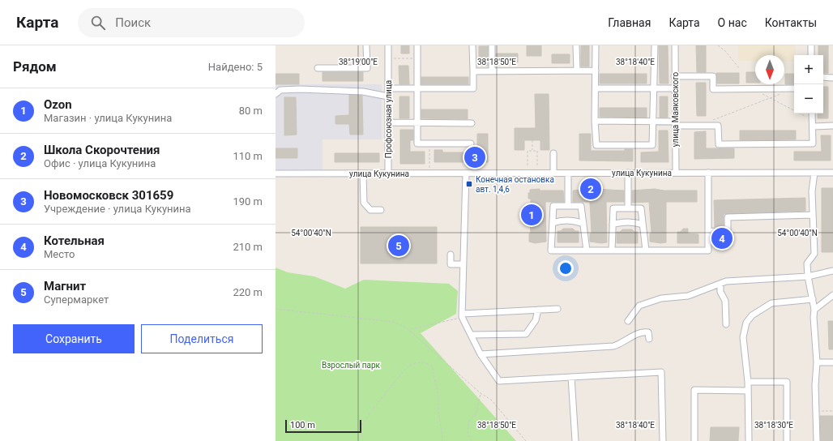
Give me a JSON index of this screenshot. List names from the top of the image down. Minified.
{"streets":{"street":["улица Маяковского","Профсоюзная улица","улица Кукунина"]},"crossings":[["улица Маяковского","улица Кукунина"],["Профсоюзная улица","улица Кукунина"]],"parks":["Взрослый парк"],"places":{"transit":["Конечная остановка авт. 1,4,6"]},"scale_bar":"100 m","north":"bottom","page":{"header":"Карта","search":"Поиск","nav":["Главная","Карта","О нас","Контакты"],"heading":["Рядом","Найдено: 5"],"map_buttons":["+","−"],"list":[{"mark":"1","name":"Ozon","note":"Магазин · улица Кукунина","value":"80 m"},{"mark":"2","name":"Школа Скорочтения","note":"Офис · улица Кукунина","value":"110 m"},{"mark":"3","name":"Новомосковск 301659","note":"Учреждение · улица Кукунина","value":"190 m"},{"mark":"4","name":"Котельная","note":"Место","value":"210 m"},{"mark":"5","name":"Магнит","note":"Супермаркет","value":"220 m"}],"pins":["3","2","1","4","5"],"buttons":["Сохранить","Поделиться"],"scale":"100 m"},"coordinates":["38°19'00\"E","38°18'50\"E","38°18'40\"E","54°00'40\"N","38°18'30\"E"]}
